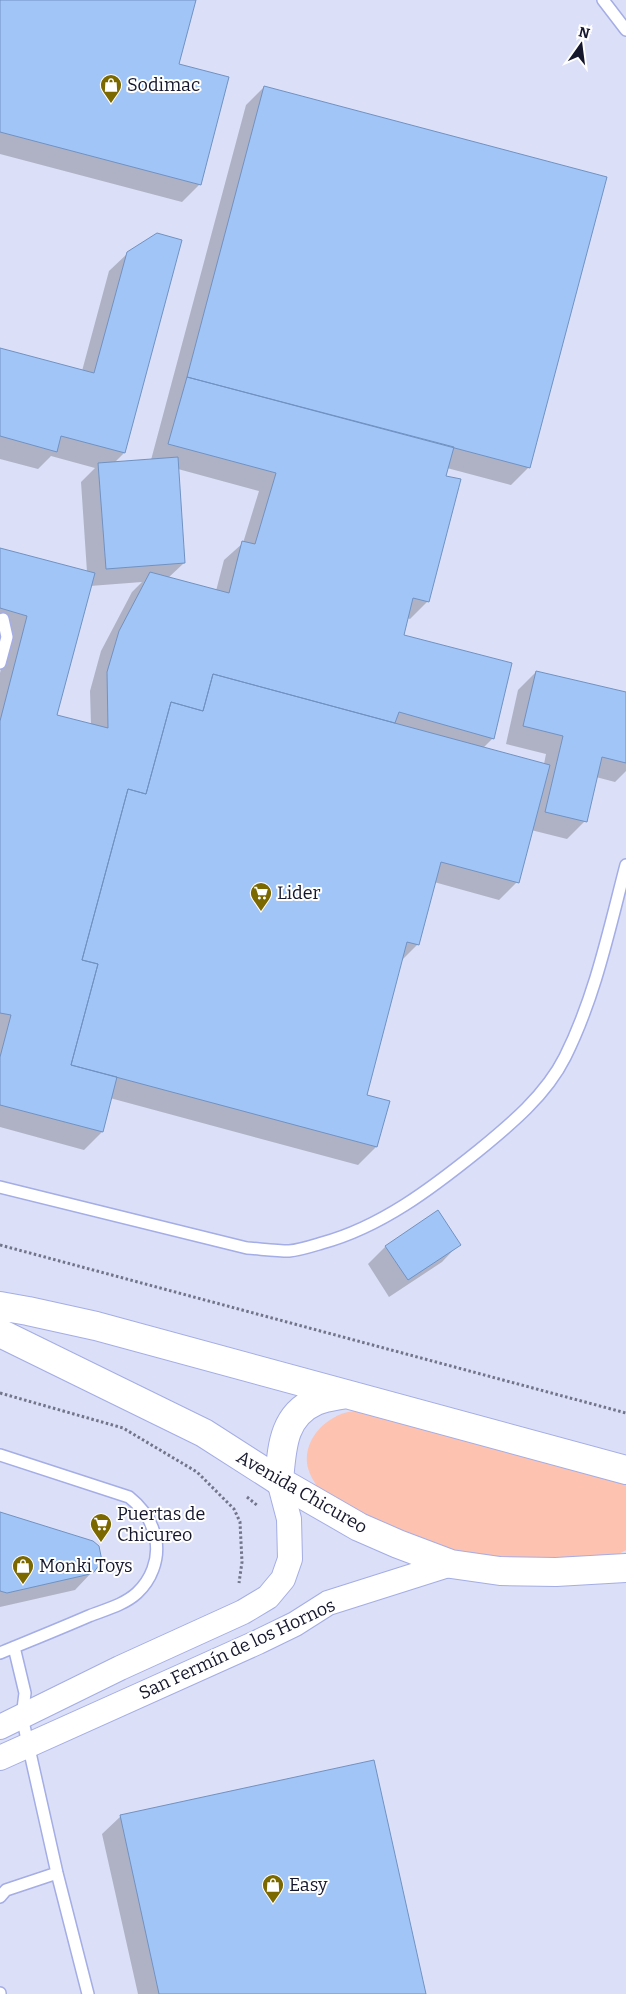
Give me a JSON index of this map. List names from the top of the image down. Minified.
{"streets":{"main road":["Avenida Chicureo"],"street":["San Fermín de los Hornos"]},"crossings":[["Avenida Chicureo","San Fermín de los Hornos"]],"places":{"shop":["Sodimac","Monki Toys","Easy"],"supermarket":["Lider","Puertas de Chicureo"]},"north":"top"}
